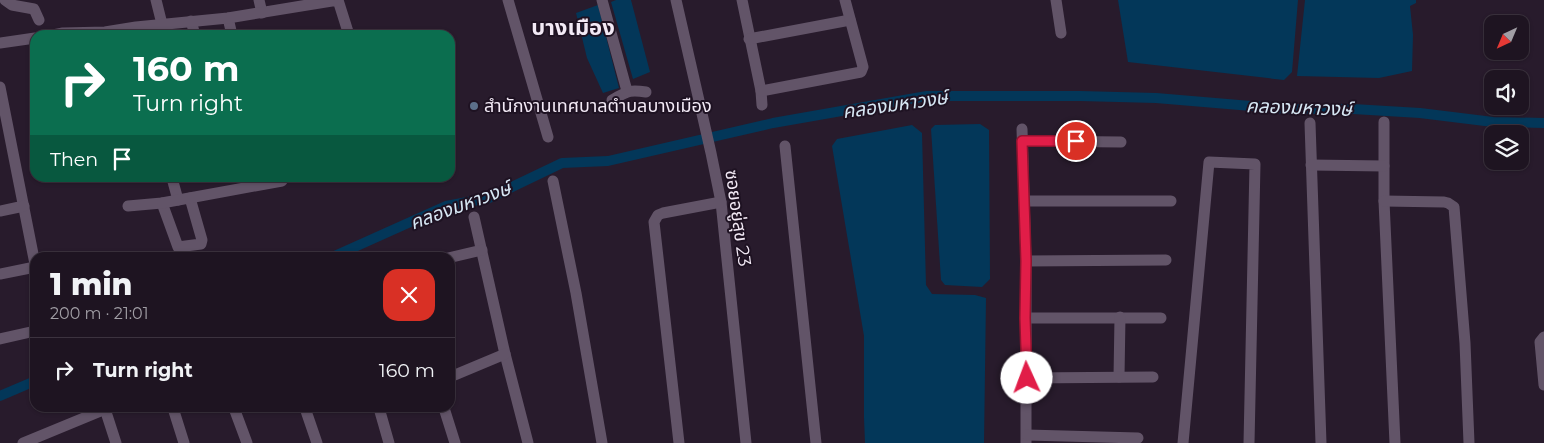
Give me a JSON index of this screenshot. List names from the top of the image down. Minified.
{"streets":{"street":["ซอยอยู่สุข 23"]},"districts":["บางเมือง"],"water":["คลองมหาวงษ์"],"places":["สำนักงานเทศบาลตำบลบางเมือง"],"north":"bottom left","page":{"turn":["160 m","Turn right"],"then":"Then","heading":["1 min","200 m · 21:01"],"list":[{"name":"Turn right","value":"160 m"}]}}
